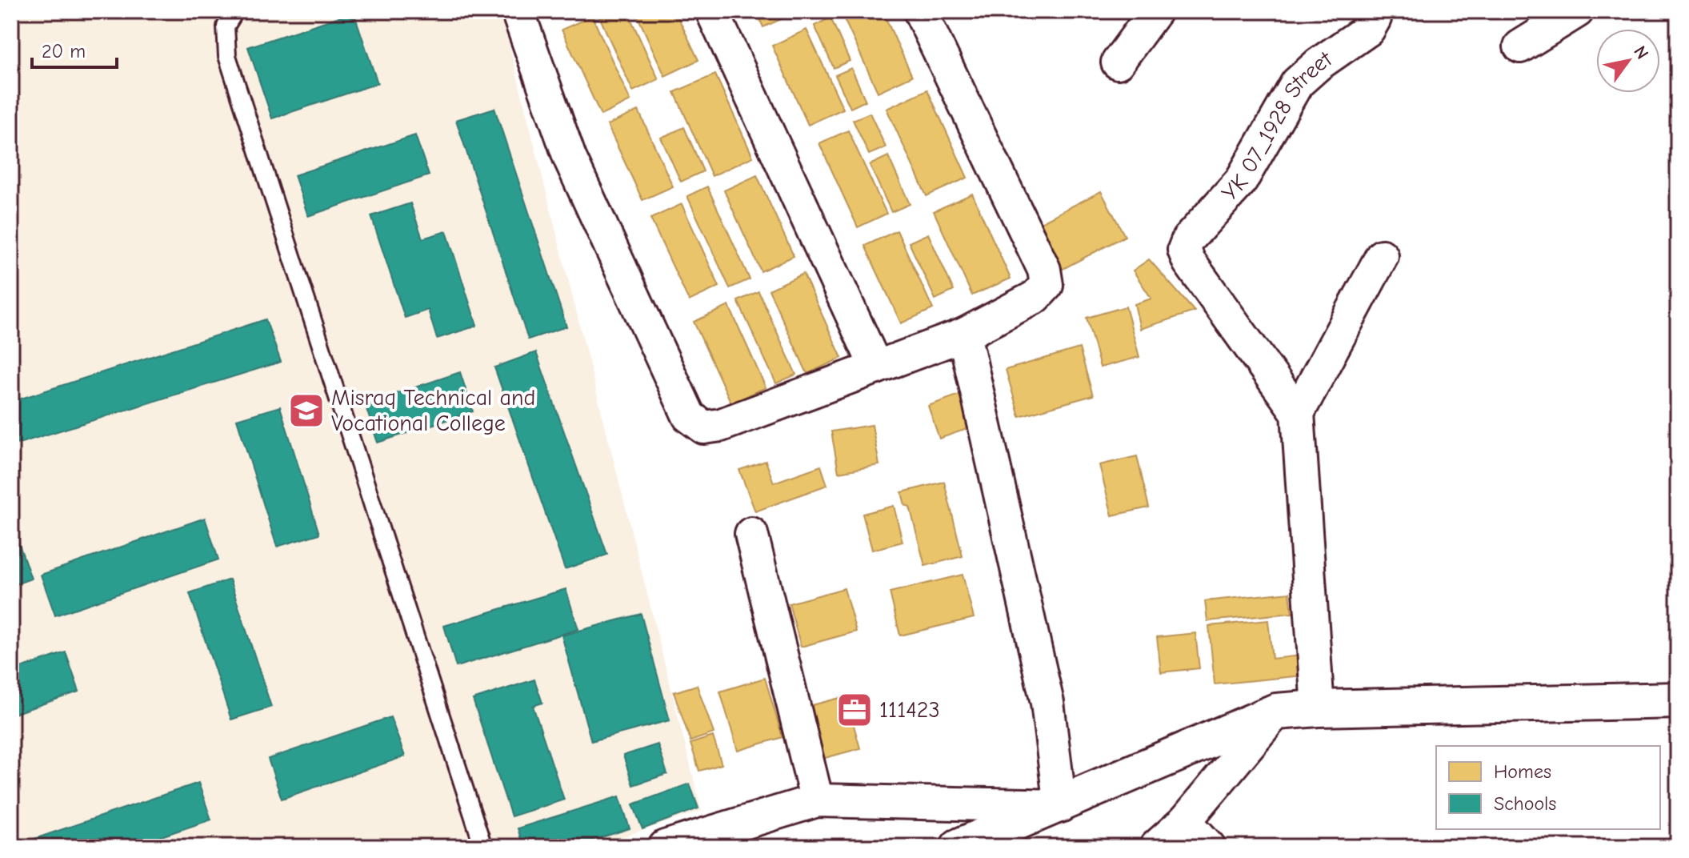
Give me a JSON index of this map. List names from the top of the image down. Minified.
{"streets":{"street":["YK 07_1928 Street"]},"places":{"school or university":["Misraq Technical and Vocational College"],"office":["111423"]},"legend":["Homes","Schools"],"scale_bar":"20 m","north":"top right"}
